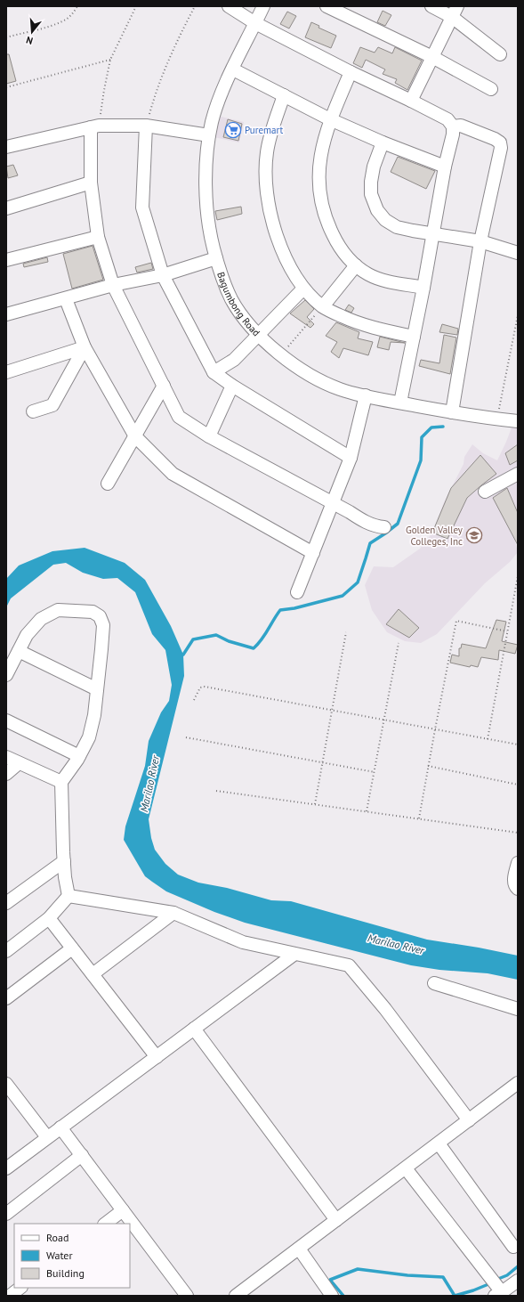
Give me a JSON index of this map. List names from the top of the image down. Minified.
{"streets":{"street":["Bagumbong Road"]},"water":["Marilao River"],"places":{"supermarket":["Puremart"],"school or university":["Golden Valley Colleges, Inc"]},"legend":["Road","Water","Building"],"north":"bottom"}
